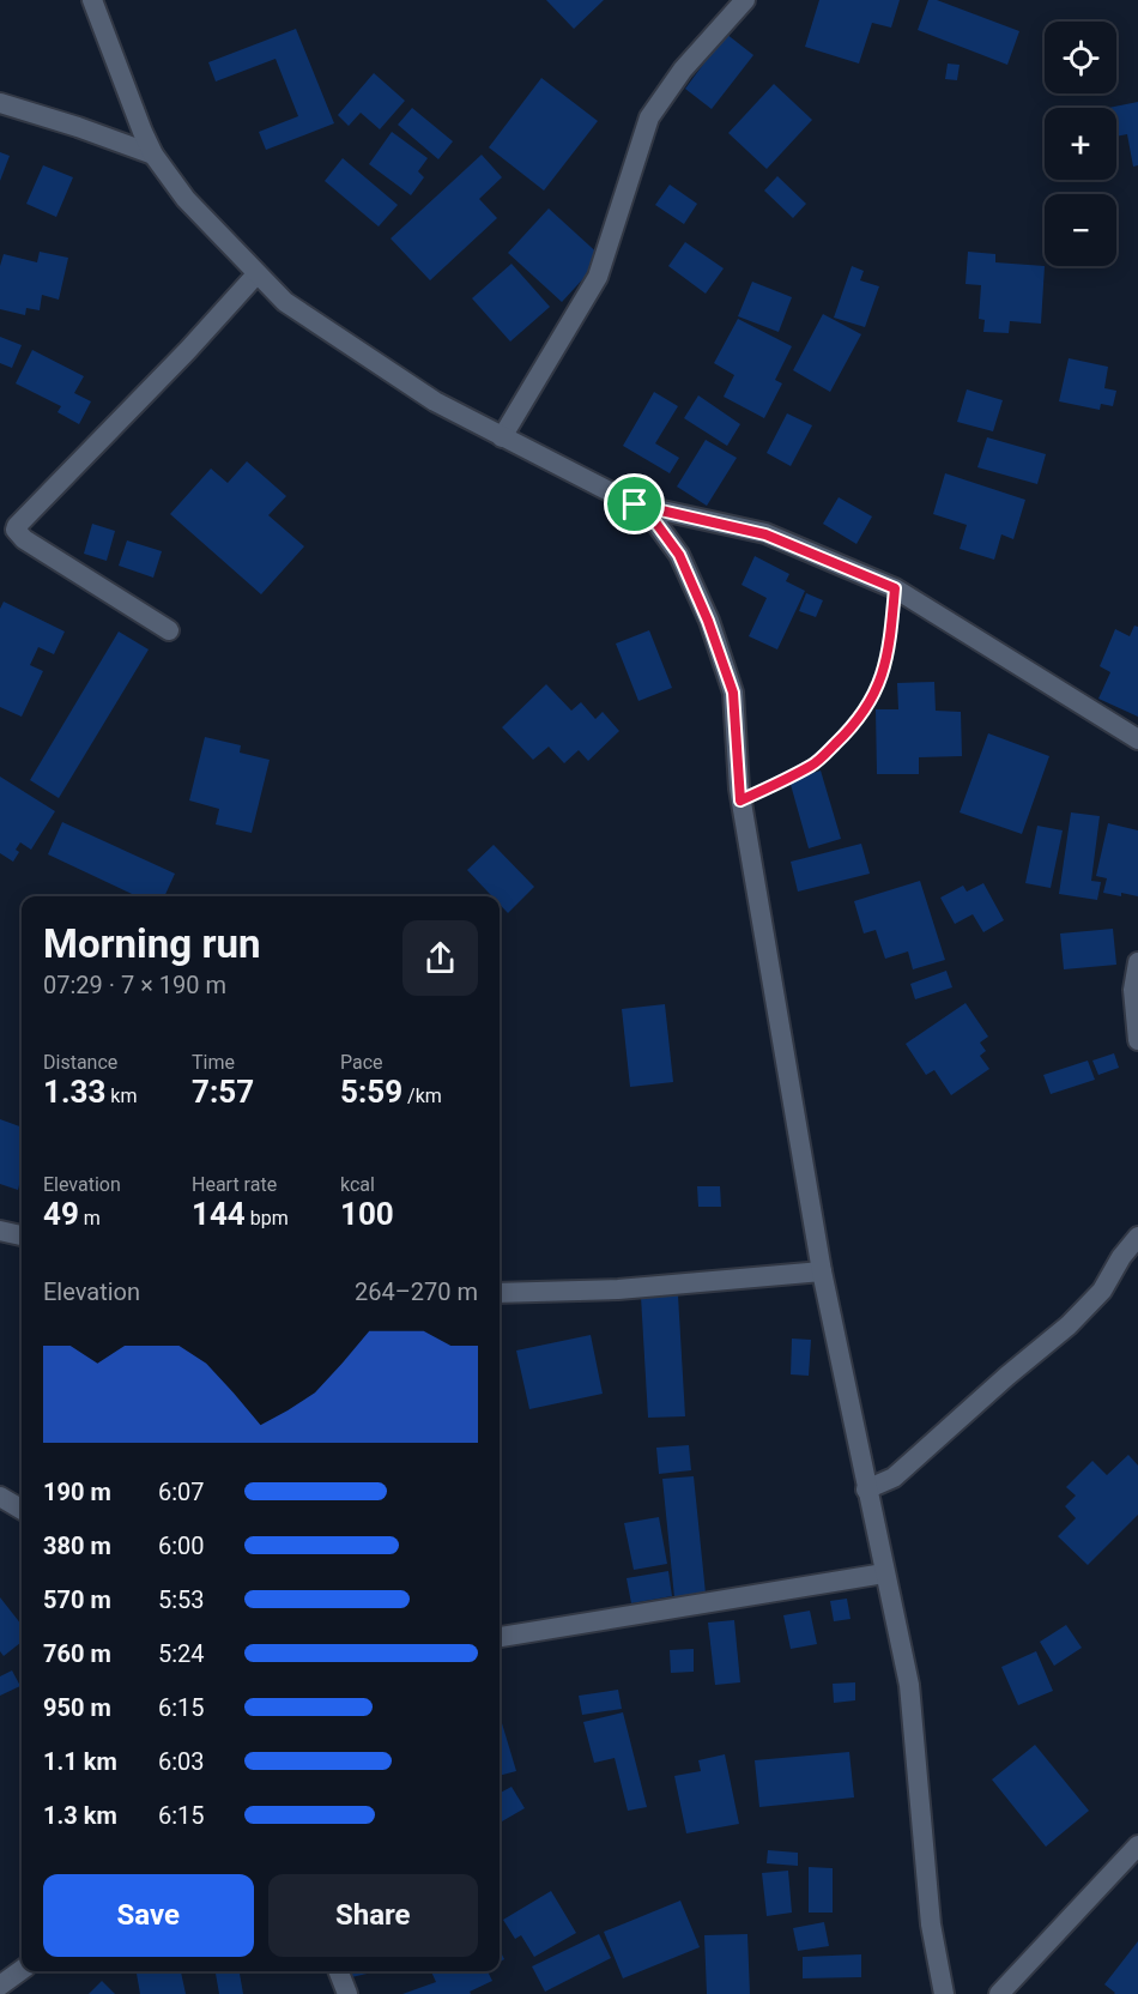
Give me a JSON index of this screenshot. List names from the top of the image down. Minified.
{"page":{"map_buttons":["+","−"],"heading":["Morning run","07:29 · 7 × 190 m"],"stats":[["Distance","1.33 km"],["Time","7:57"],["Pace","5:59 /km"],["Elevation","49 m"],["Heart rate","144 bpm"],["kcal","100"]],"chart":["Elevation","264–270 m"],"list":[{"name":"190 m","note":"6:07"},{"name":"380 m","note":"6:00"},{"name":"570 m","note":"5:53"},{"name":"760 m","note":"5:24"},{"name":"950 m","note":"6:15"},{"name":"1.1 km","note":"6:03"},{"name":"1.3 km","note":"6:15"}],"buttons":["Save","Share"]}}
